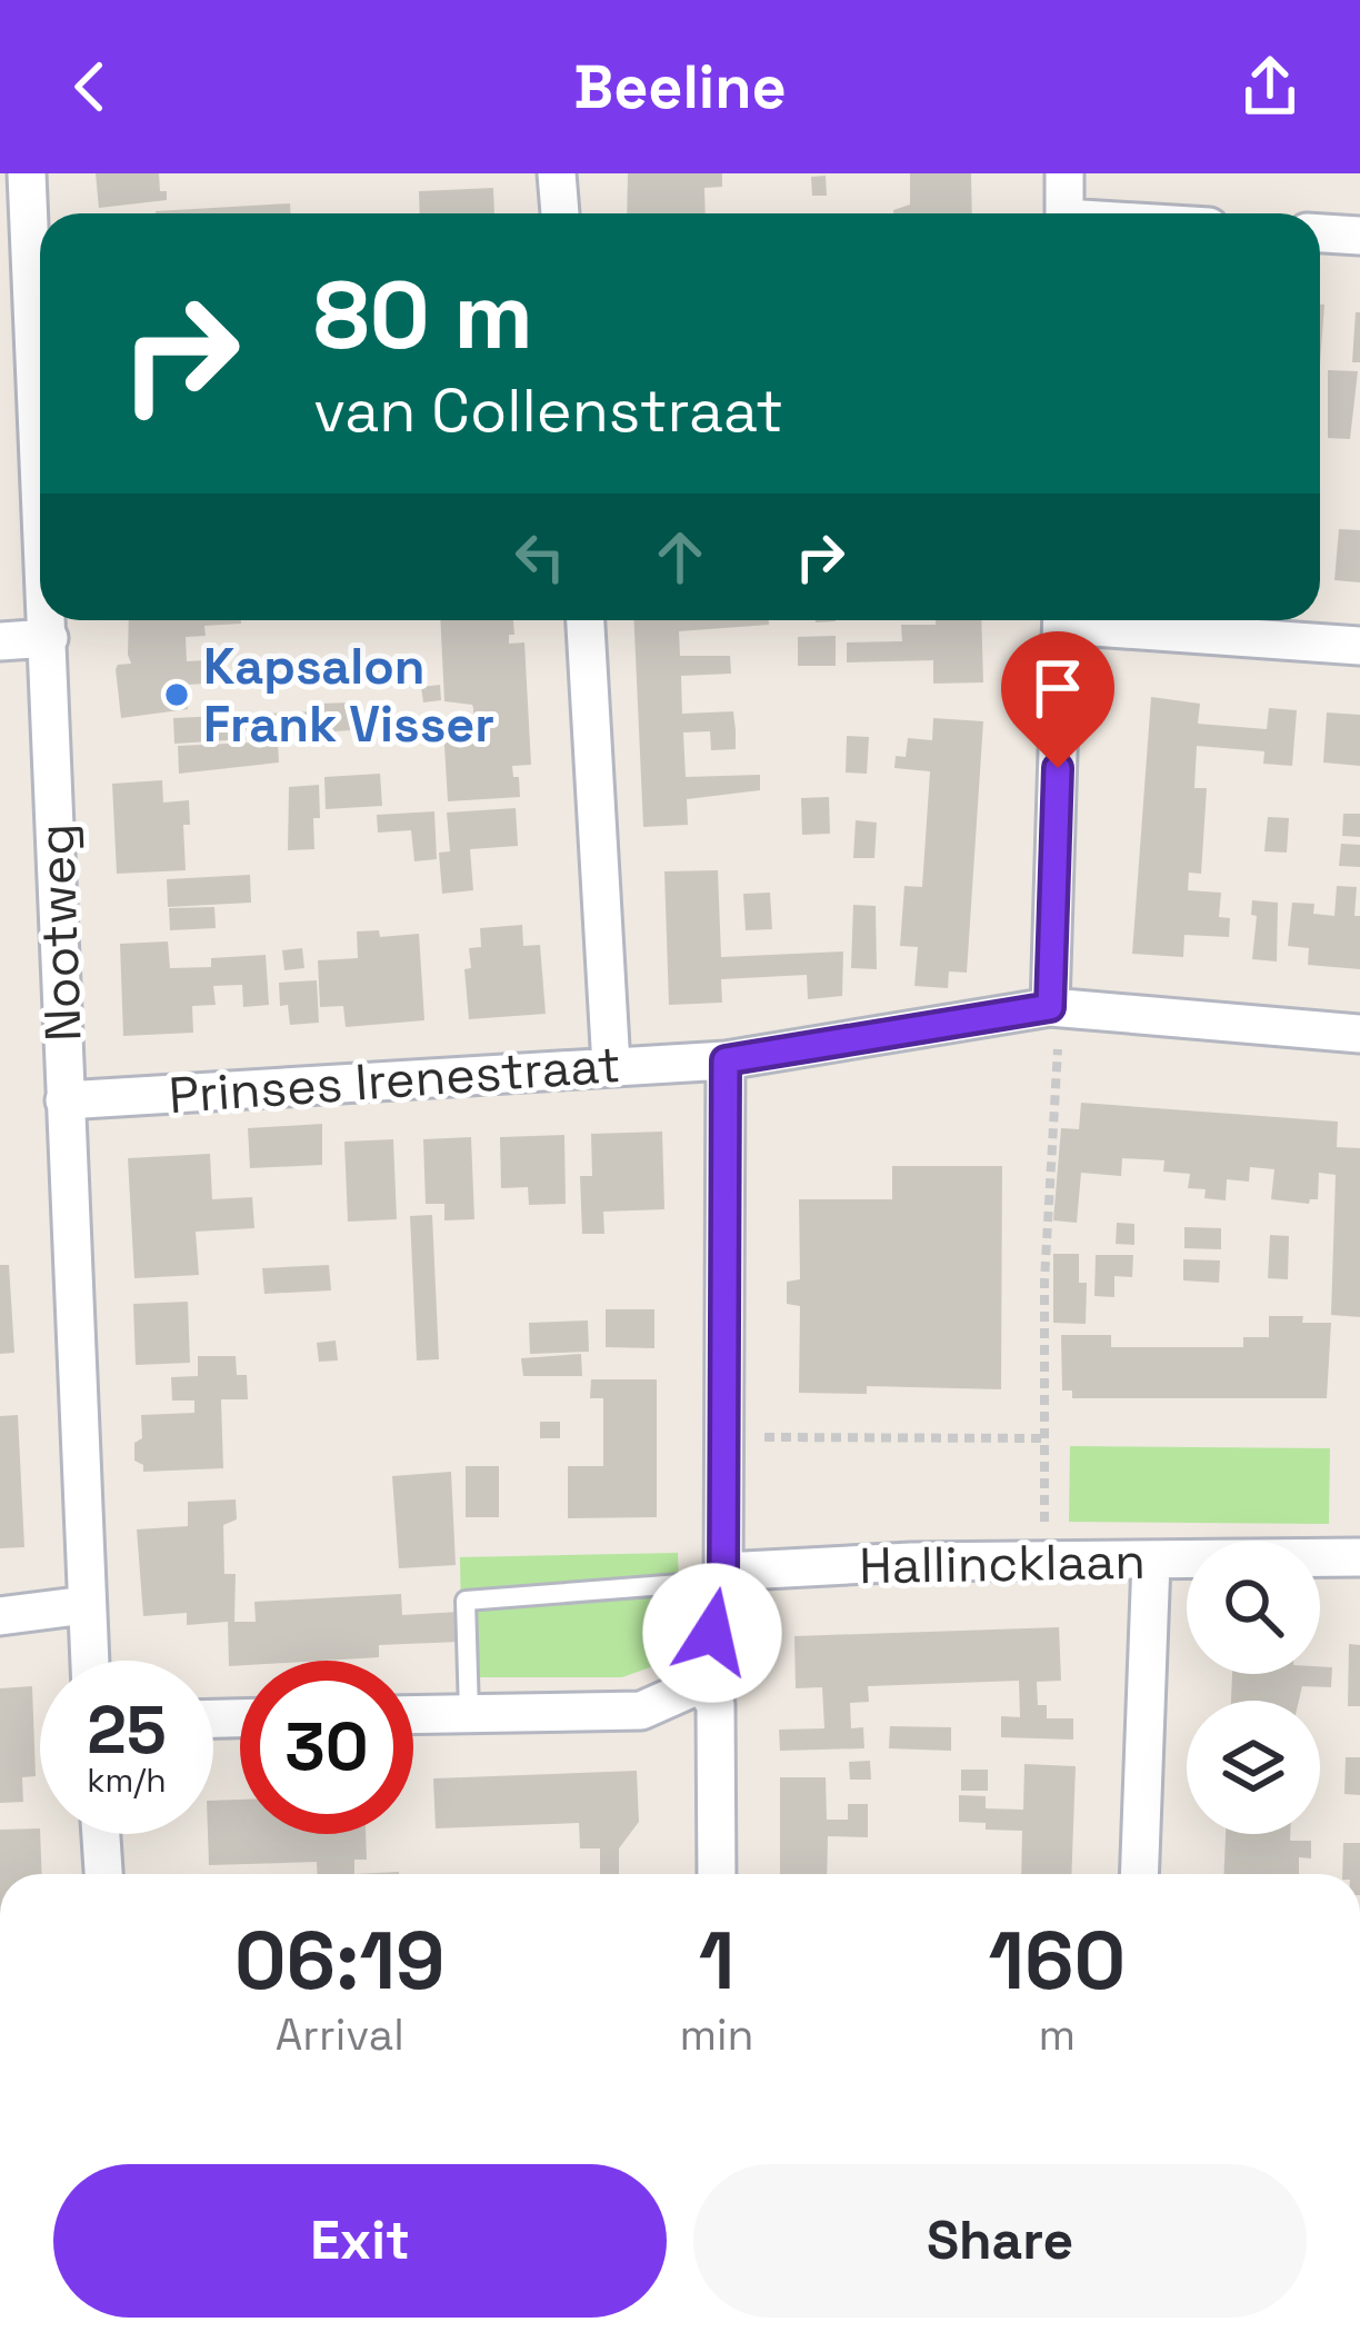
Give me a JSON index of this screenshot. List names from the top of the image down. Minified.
{"streets":{"street":["Nootweg","Prinses Irenestraat","Hallincklaan"]},"crossings":[["Nootweg","Prinses Irenestraat"]],"places":["Kapsalon Frank Visser"],"page":{"header":"Beeline","turn":["80 m","van Collenstraat"],"speed":"25 km/h","limit":"30","eta":["06:19","Arrival","1","min","160","m"],"buttons":["Exit","Share"]}}
